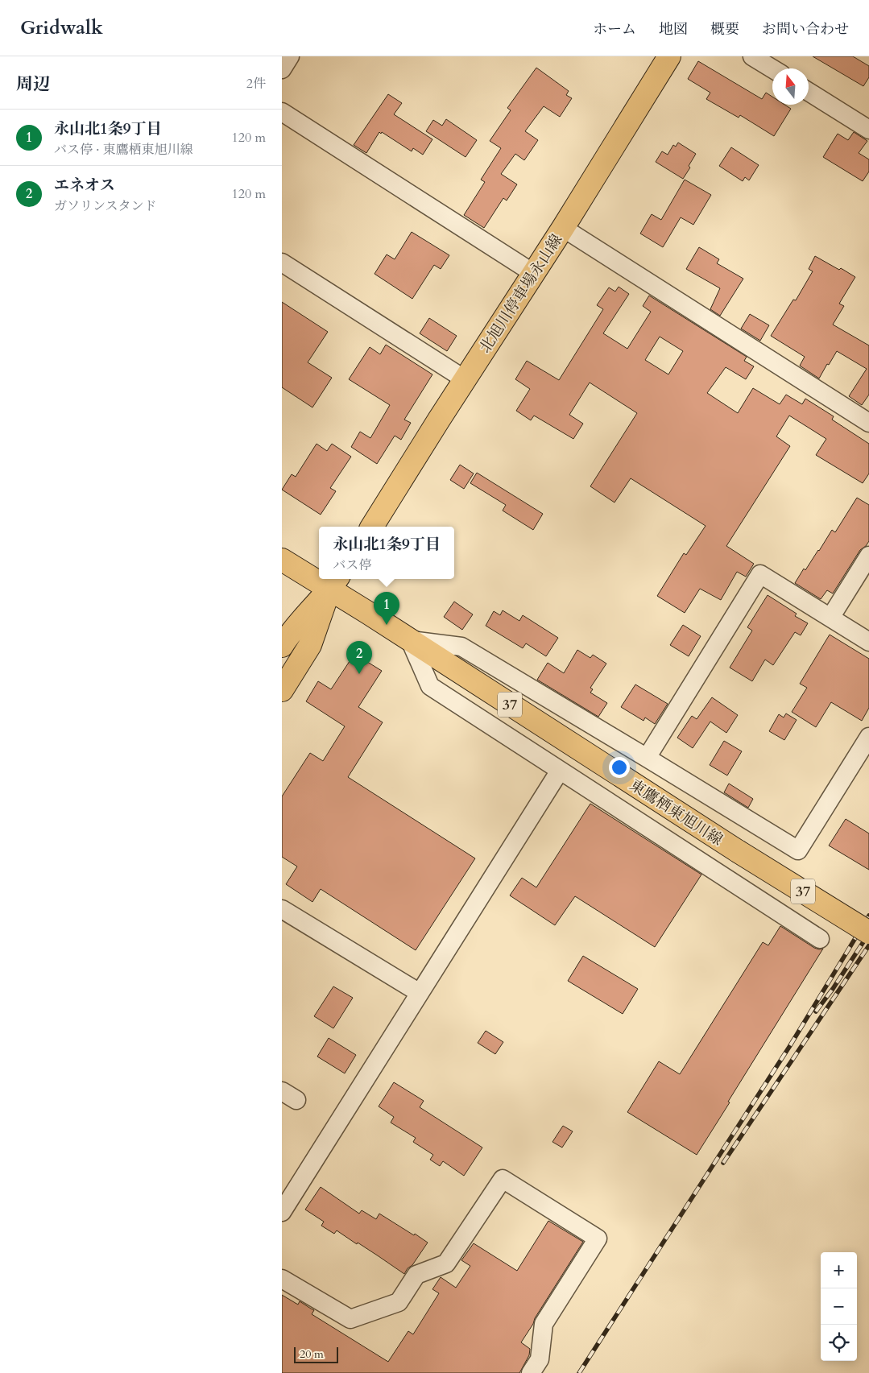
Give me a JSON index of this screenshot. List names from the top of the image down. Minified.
{"streets":{"main road":["北旭川停車場永山線","37","東鷹栖東旭川線"]},"scale_bar":"20 m","north":"top","page":{"header":"Gridwalk","nav":["ホーム","地図","概要","お問い合わせ"],"heading":["周辺","2件"],"list":[{"mark":"1","name":"永山北1条9丁目","note":"バス停 · 東鷹栖東旭川線","value":"120 m"},{"mark":"2","name":"エネオス","note":"ガソリンスタンド","value":"120 m"}],"popup":["永山北1条9丁目","バス停"],"pins":["1","2"],"map_buttons":["+","−"],"scale":"20 m"}}
